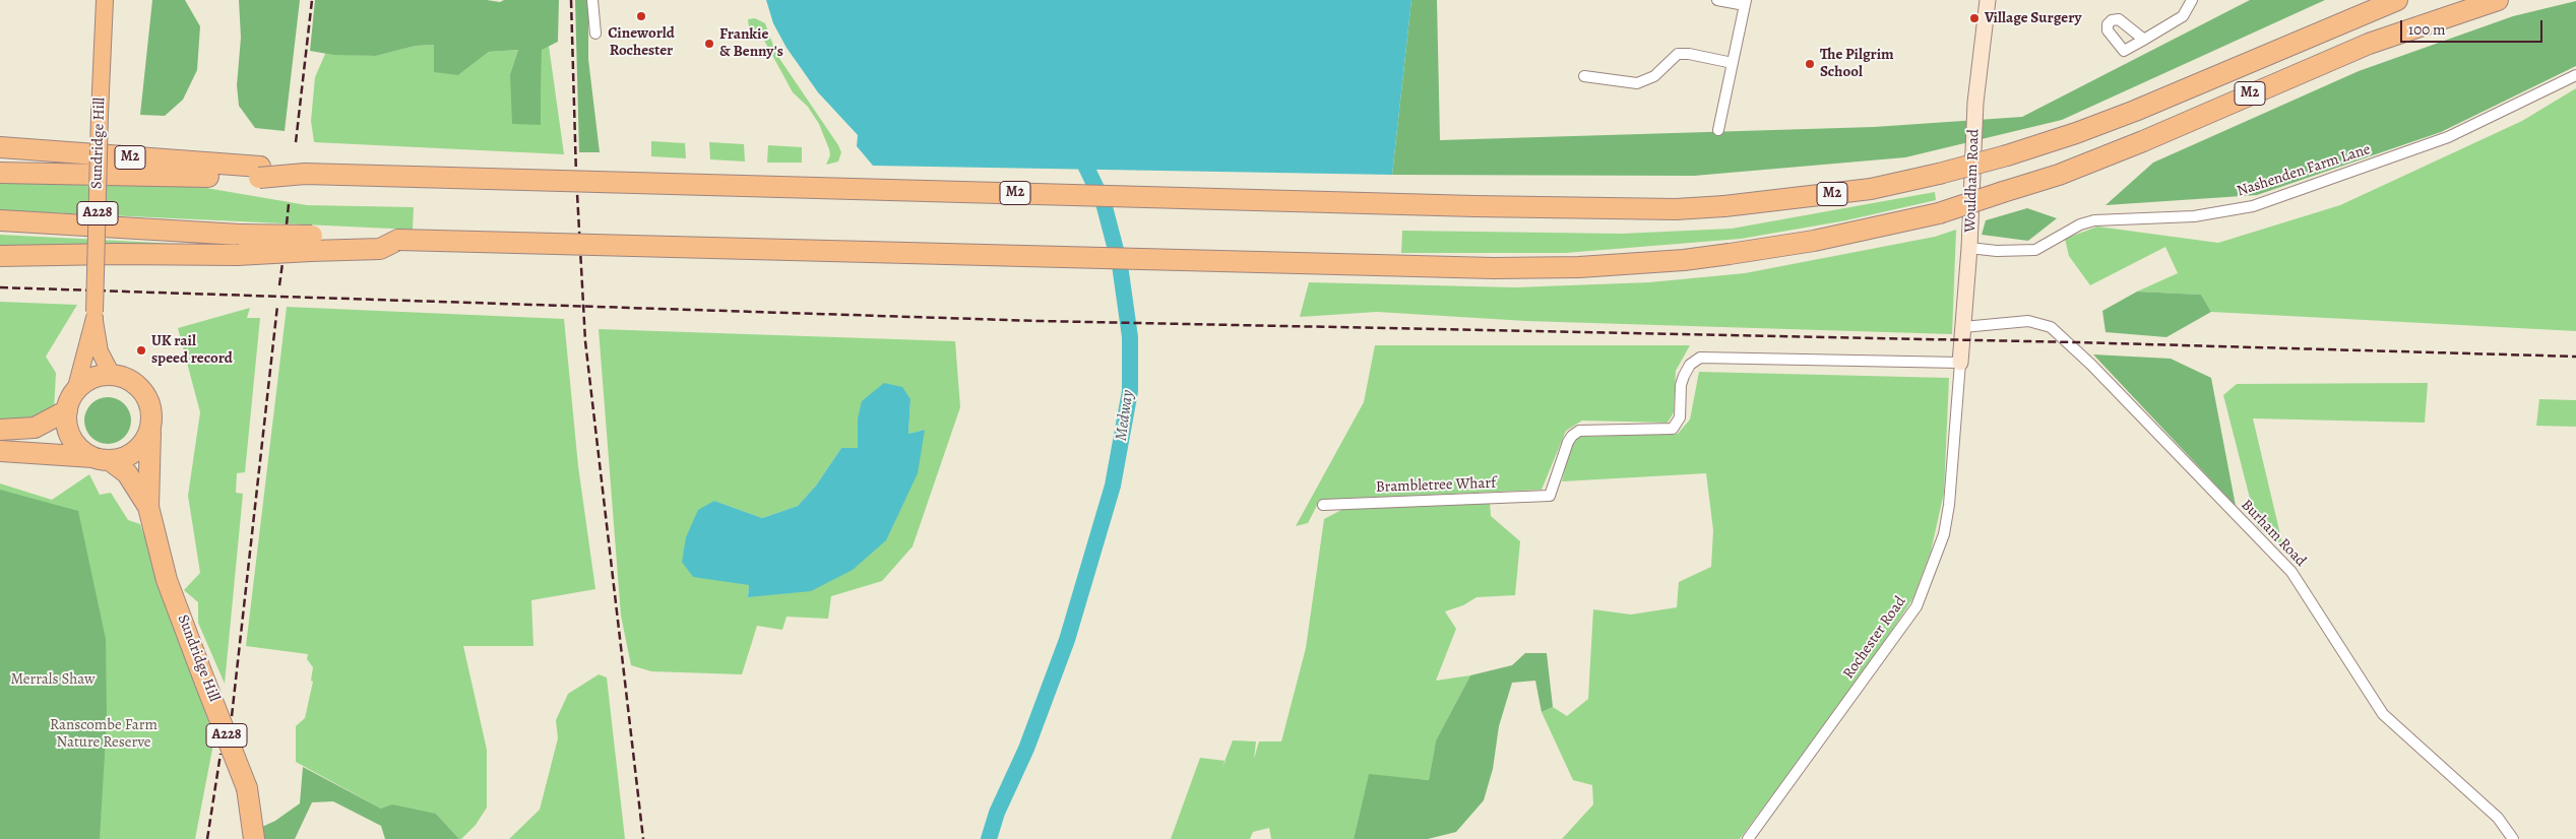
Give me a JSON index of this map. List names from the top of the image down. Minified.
{"streets":{"highway":["M2","Sundridge Hill","A228"],"street":["Nashenden Farm Lane","Wouldham Road","Brambletree Wharf","Burham Road","Rochester Road"]},"crossings":[["Nashenden Farm Lane","Wouldham Road"],["Wouldham Road","Brambletree Wharf"],["Wouldham Road","Burham Road"],["Wouldham Road","Rochester Road"],["Brambletree Wharf","Rochester Road"]],"water":["Medway"],"parks":["Merrals Shaw","Ranscombe Farm Nature Reserve"],"places":["Cineworld Rochester","Village Surgery","Frankie & Benny's","The Pilgrim School","UK rail speed record"],"scale_bar":"100 m"}
